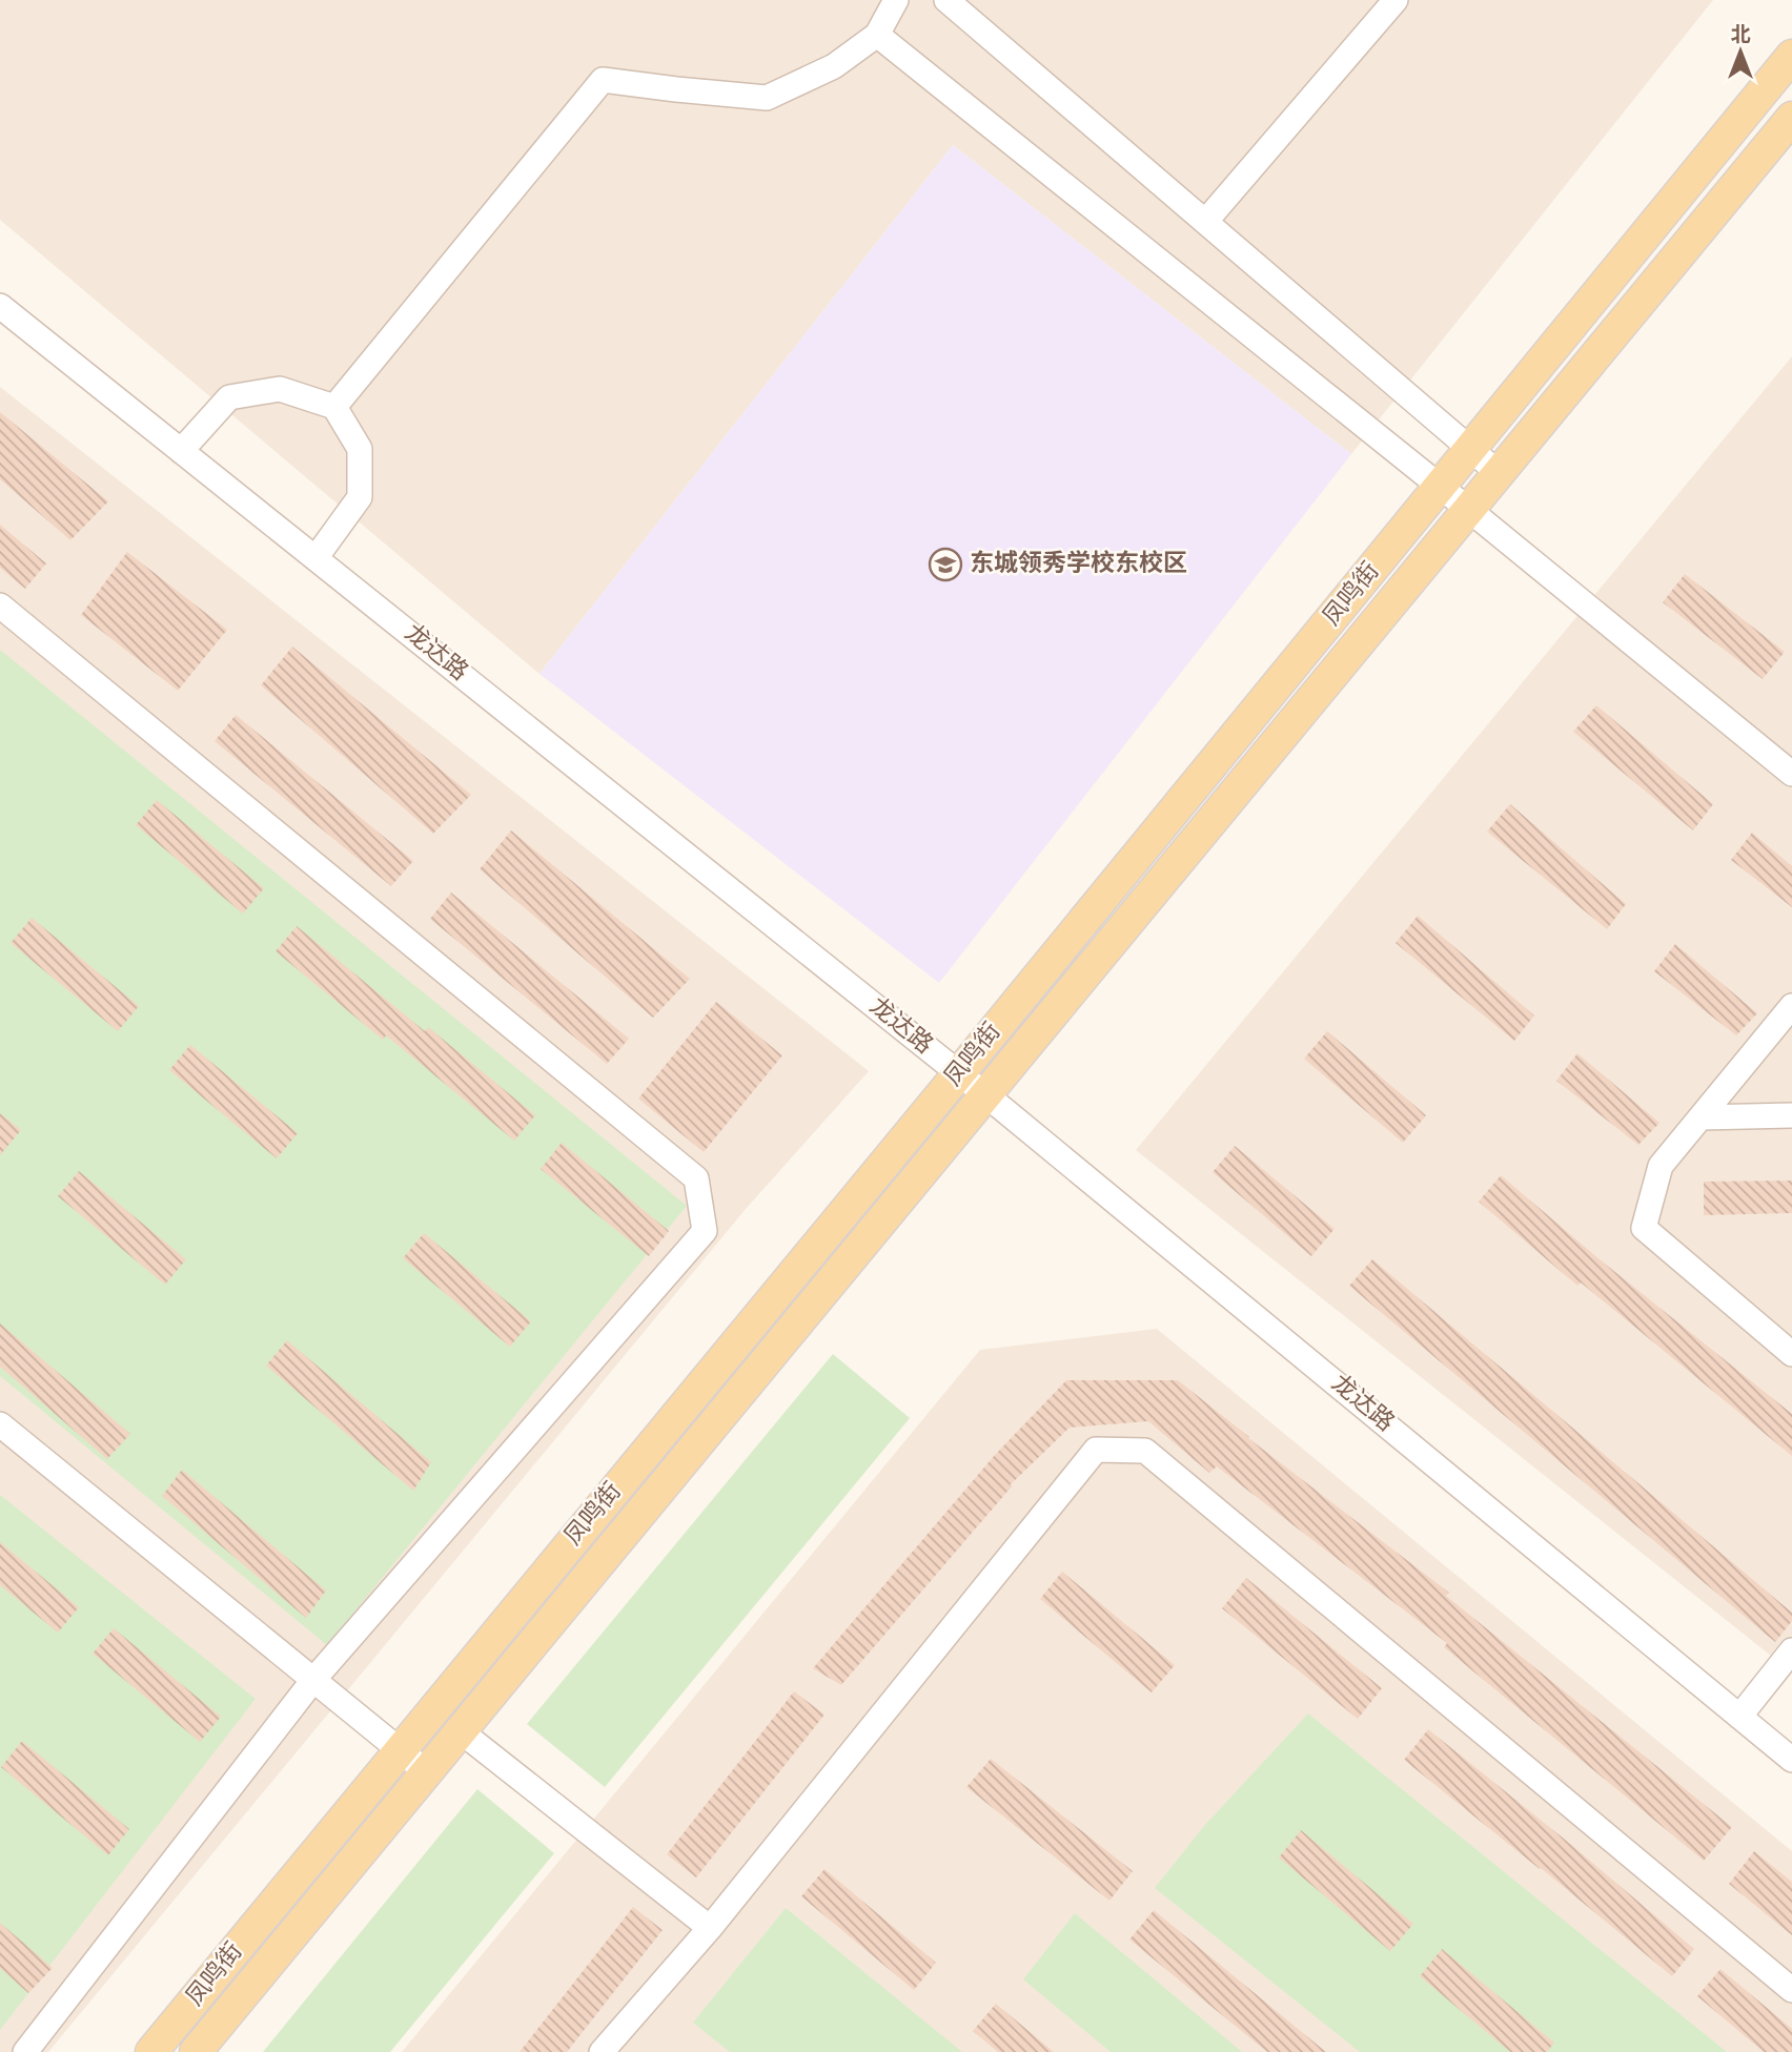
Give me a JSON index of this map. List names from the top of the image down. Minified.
{"streets":{"main road":["凤鸣街"],"street":["龙达路"]},"crossings":[["凤鸣街","龙达路"]],"places":{"school or university":["东城领秀学校东校区"]},"north":"top"}
